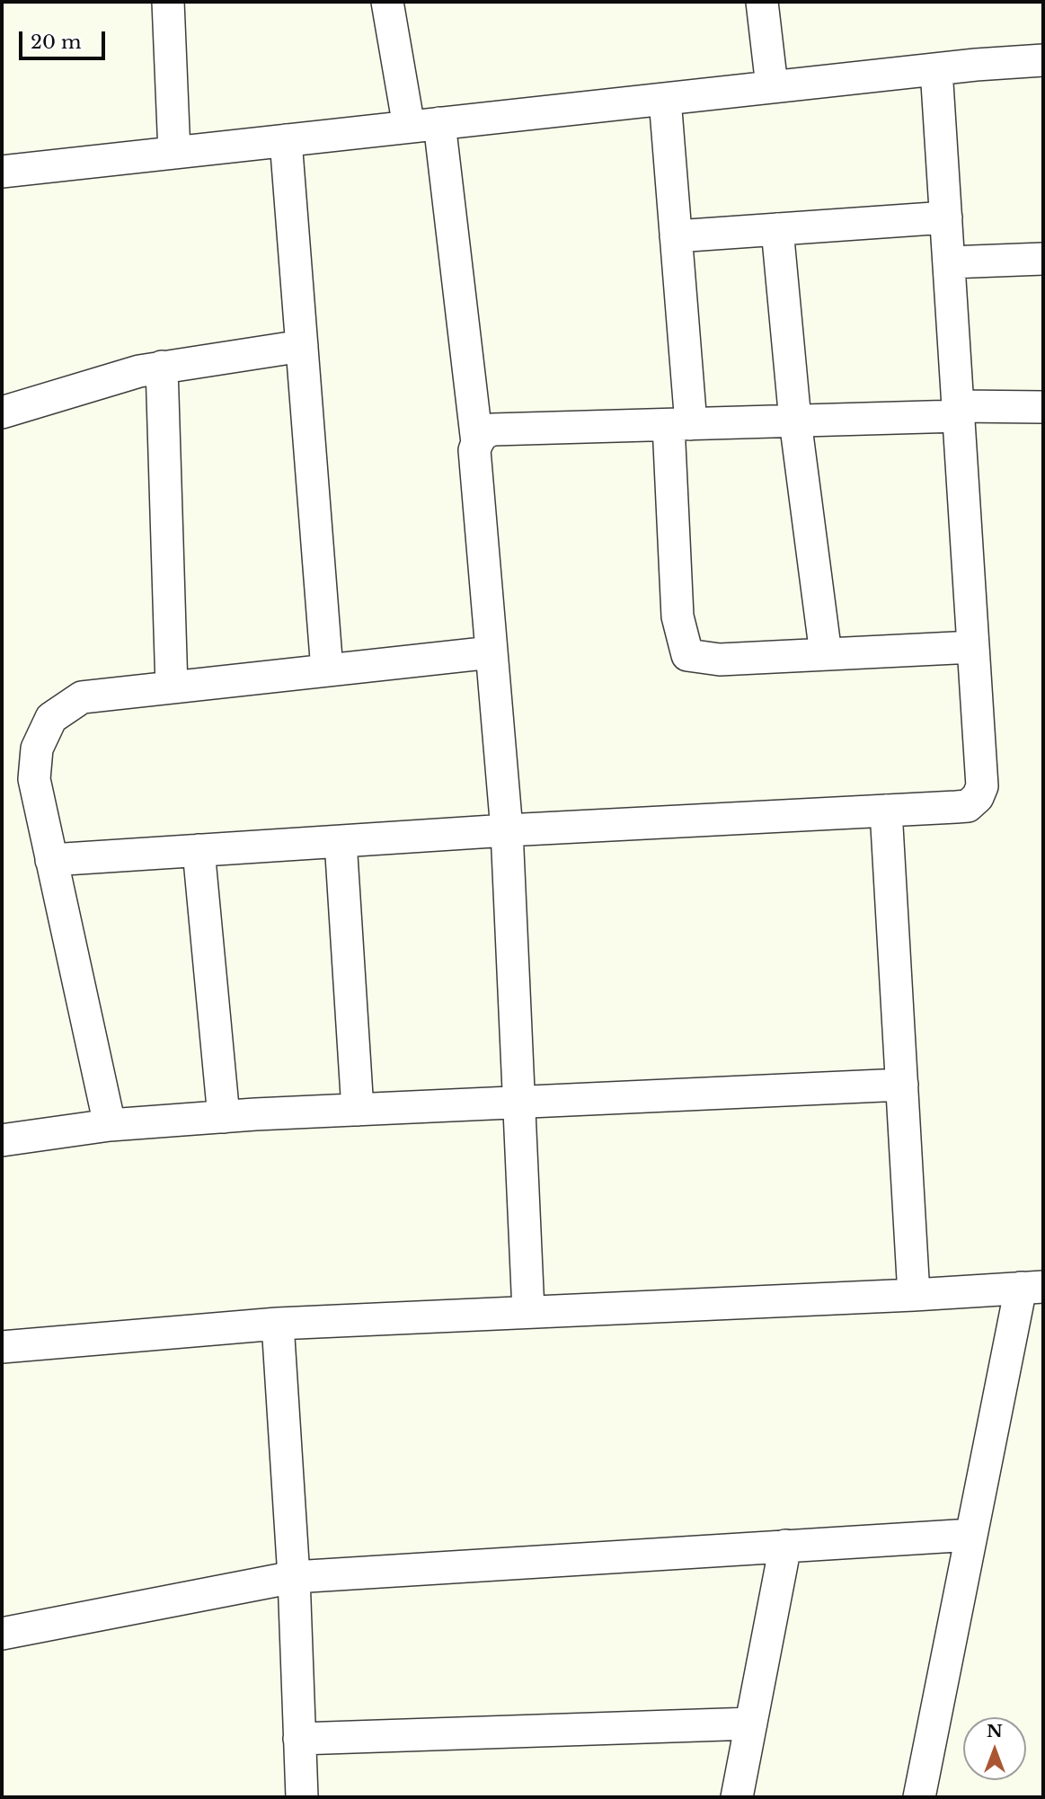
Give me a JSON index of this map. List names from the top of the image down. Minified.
{"scale_bar":"20 m","north":"top"}
